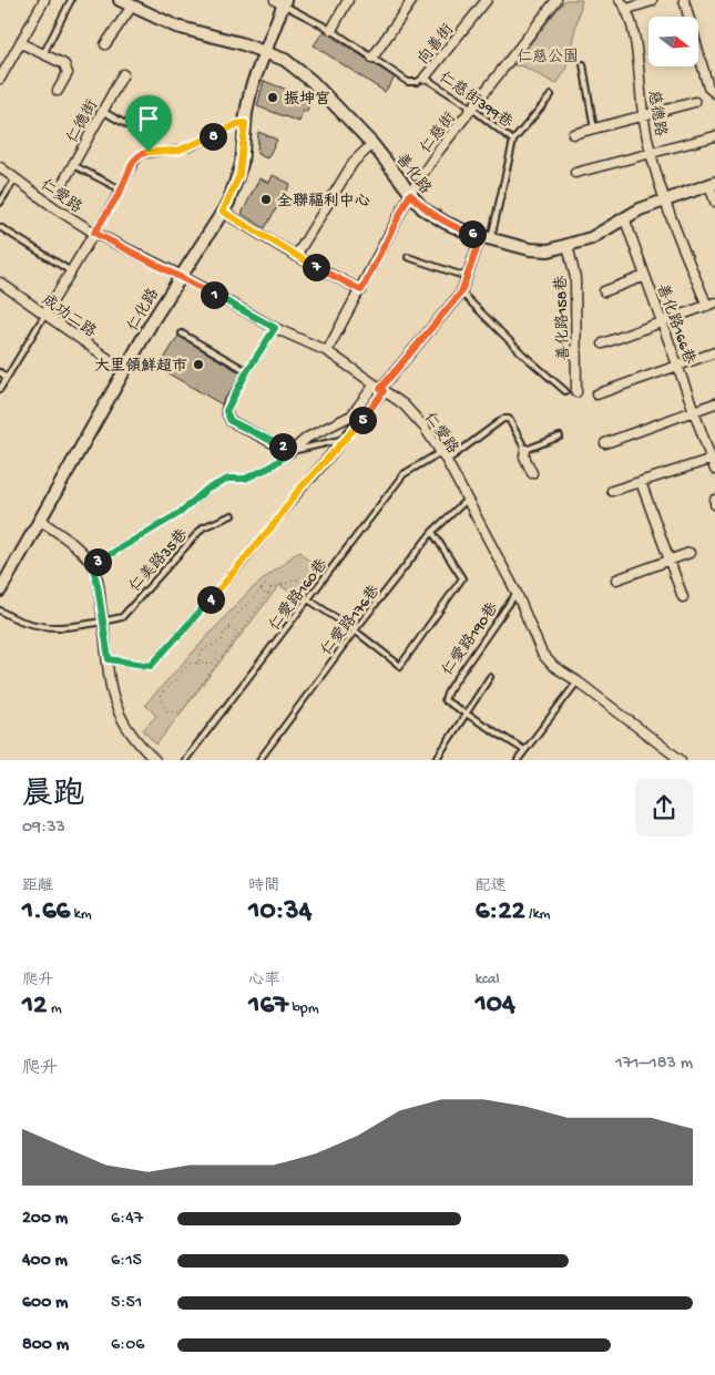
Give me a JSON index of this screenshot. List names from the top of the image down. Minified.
{"streets":{"street":["向善街","慈德路","仁德街","仁慈街","善化路","仁愛路","仁化路","成功二路","善化路158巷","善化路166巷"],"lane":["仁慈街399巷","仁美路35巷","仁愛路160巷","仁愛路176巷","仁愛路190巷"]},"crossings":[["向善街","仁慈街399巷"],["仁慈街399巷","仁慈街"],["仁慈街399巷","善化路"],["慈德路","善化路"],["仁慈街","善化路"],["仁慈街","仁愛路"],["善化路","仁化路"],["善化路","善化路158巷"],["善化路","善化路166巷"],["仁愛路","仁化路"],["仁愛路","仁愛路160巷"],["仁愛路","仁愛路176巷"],["仁愛路","仁愛路190巷"],["仁化路","成功二路"]],"parks":["仁慈公園"],"places":["振坤宮","全聯福利中心","大里領鮮超市"],"north":"right","page":{"pins":["8","6","7","1","5","2","3","4"],"heading":["晨跑","09:33"],"stats":[["距離","1.66 km"],["時間","10:34"],["配速","6:22 /km"],["爬升","12 m"],["心率","167 bpm"],["kcal","104"]],"chart":["爬升","171–183 m"],"list":[{"name":"200 m","note":"6:47"},{"name":"400 m","note":"6:15"},{"name":"600 m","note":"5:51"},{"name":"800 m","note":"6:06"}]}}
